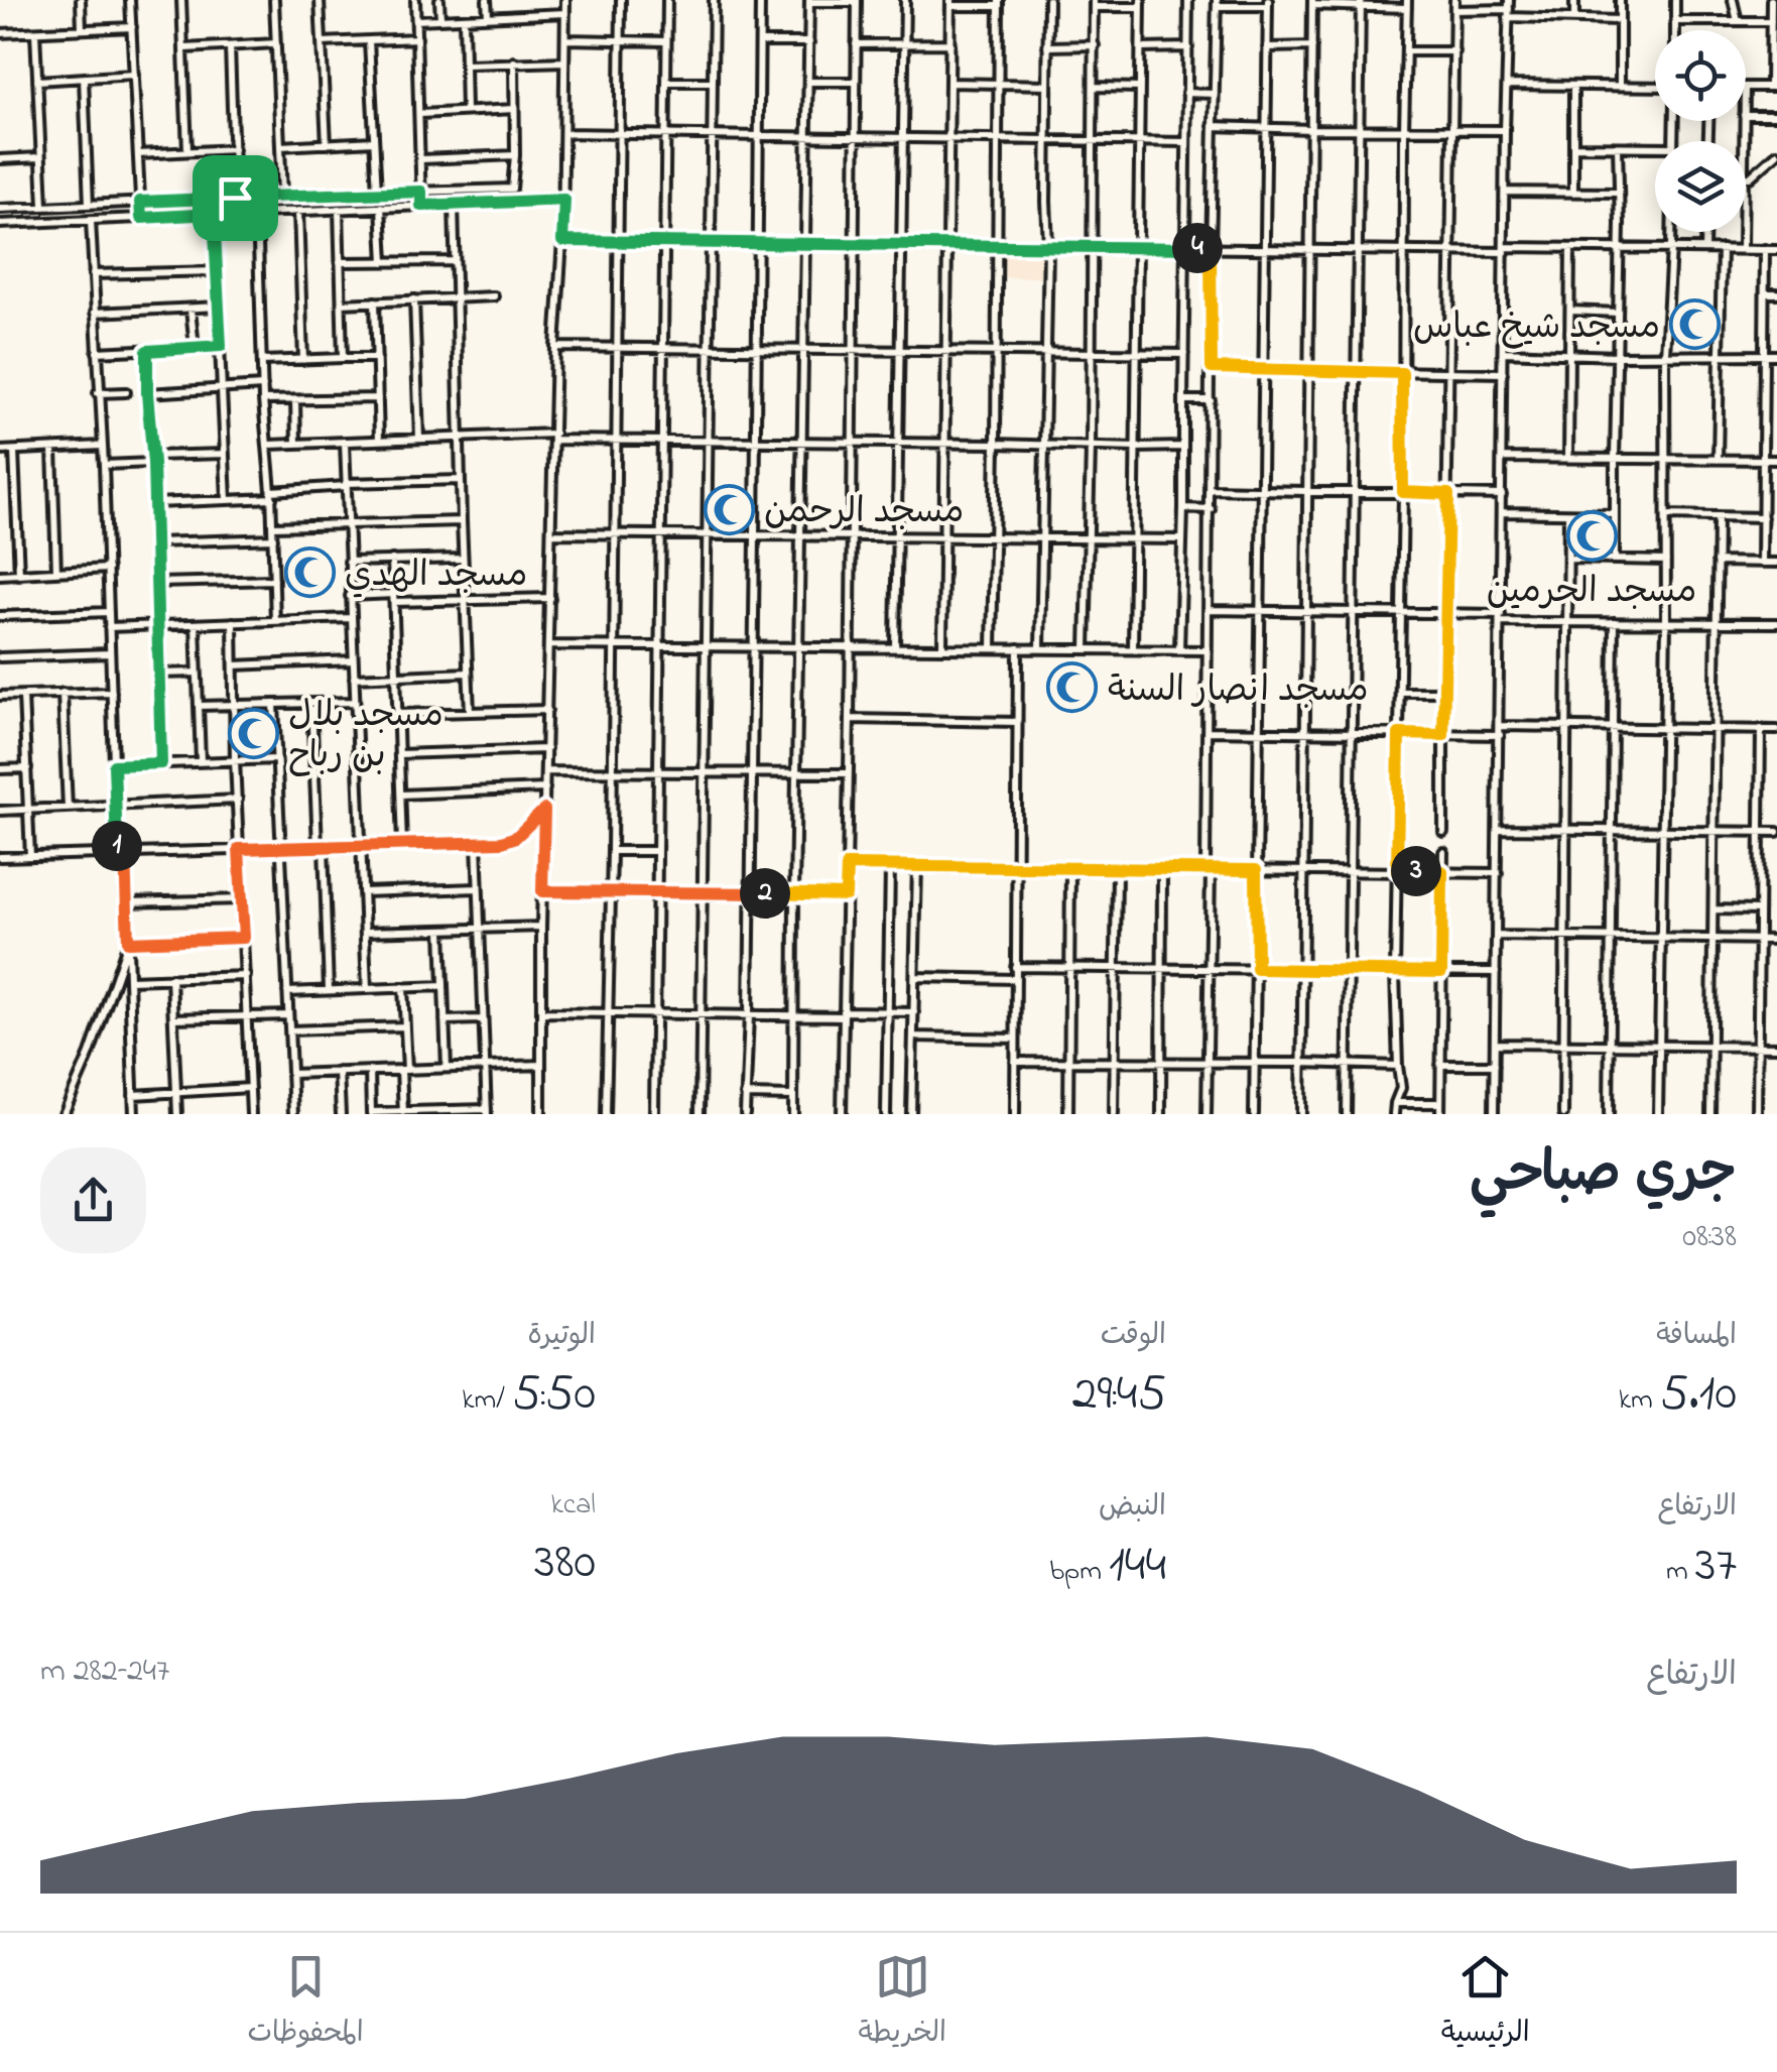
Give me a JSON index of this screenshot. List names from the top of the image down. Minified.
{"places":{"mosque":["مسجد شيخ عباس","مسجد الرحمن","مسجد الحرمين","مسجد الهدي","مسجد انصار السنة","مسجد بلال بن رباح"]},"page":{"pins":["4","1","3","2"],"heading":["جري صباحي","08:38"],"stats":[["المسافة","5.10 km"],["الوقت","29:45"],["الوتيرة","5:50 /km"],["الارتفاع","37 m"],["النبض","144 bpm"],["kcal","380"]],"chart":["الارتفاع","247–282 m"],"tabs":["الرئيسية","الخريطة","المحفوظات"]}}
